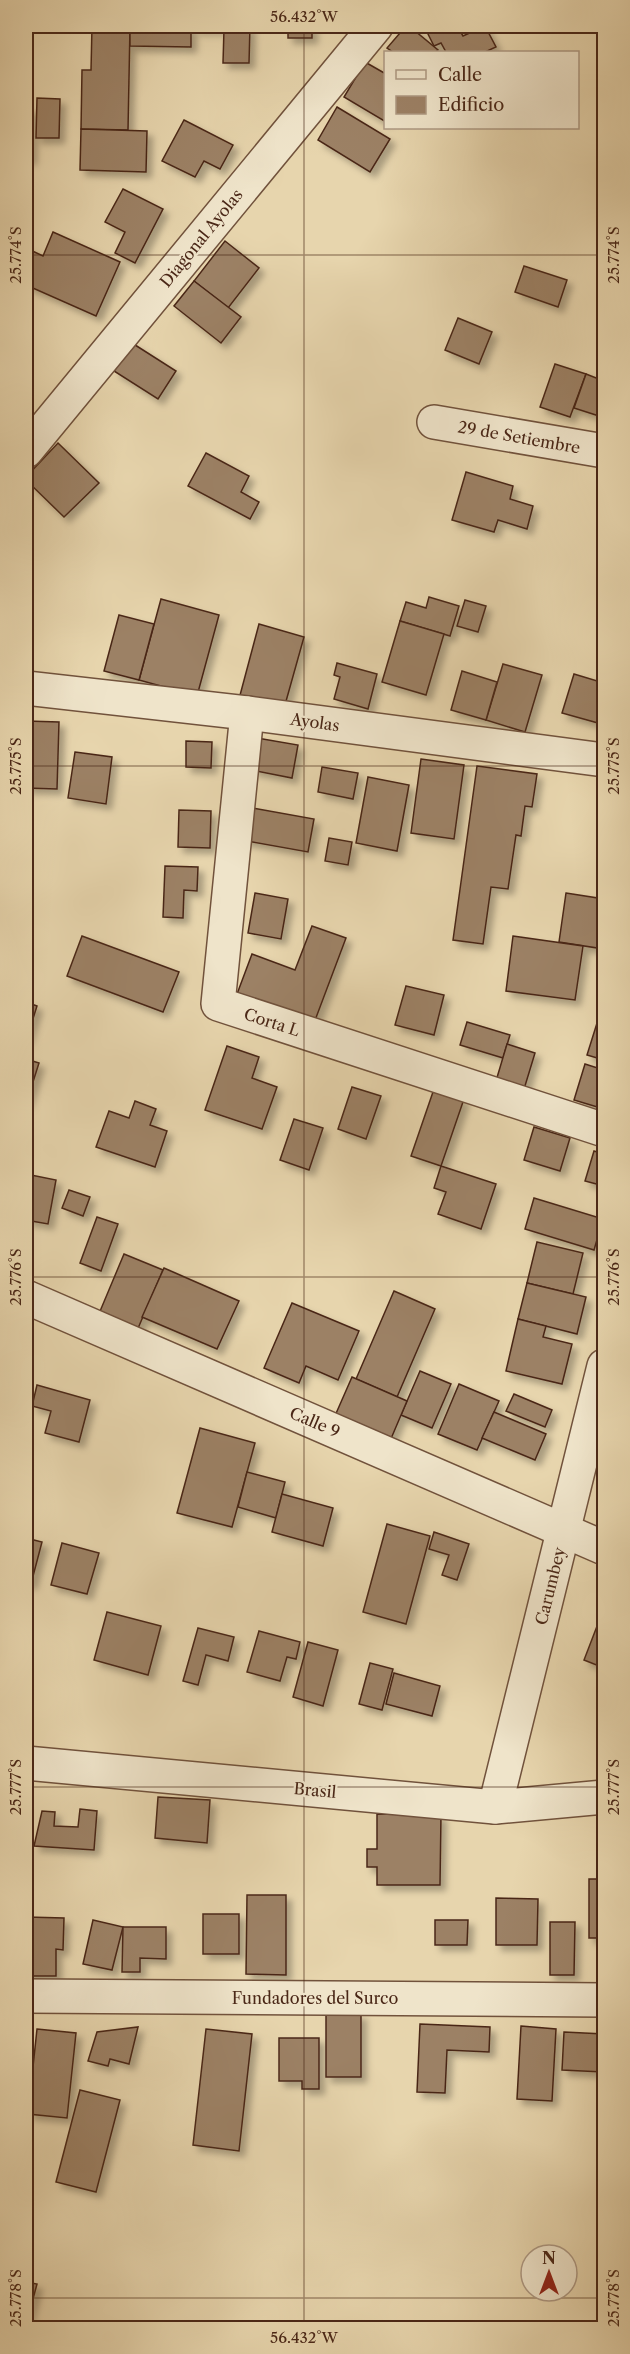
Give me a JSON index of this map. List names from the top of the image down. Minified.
{"streets":{"street":["Diagonal Ayolas","29 de Setiembre","Ayolas","Corta L","Calle 9","Carumbey","Brasil","Fundadores del Surco"]},"crossings":[["Ayolas","Corta L"],["Calle 9","Carumbey"],["Carumbey","Brasil"]],"legend":["Calle","Edificio"],"north":"top","coordinates":["56.432°W","25.774°S","25.775°S","25.776°S","25.777°S","25.778°S"]}
